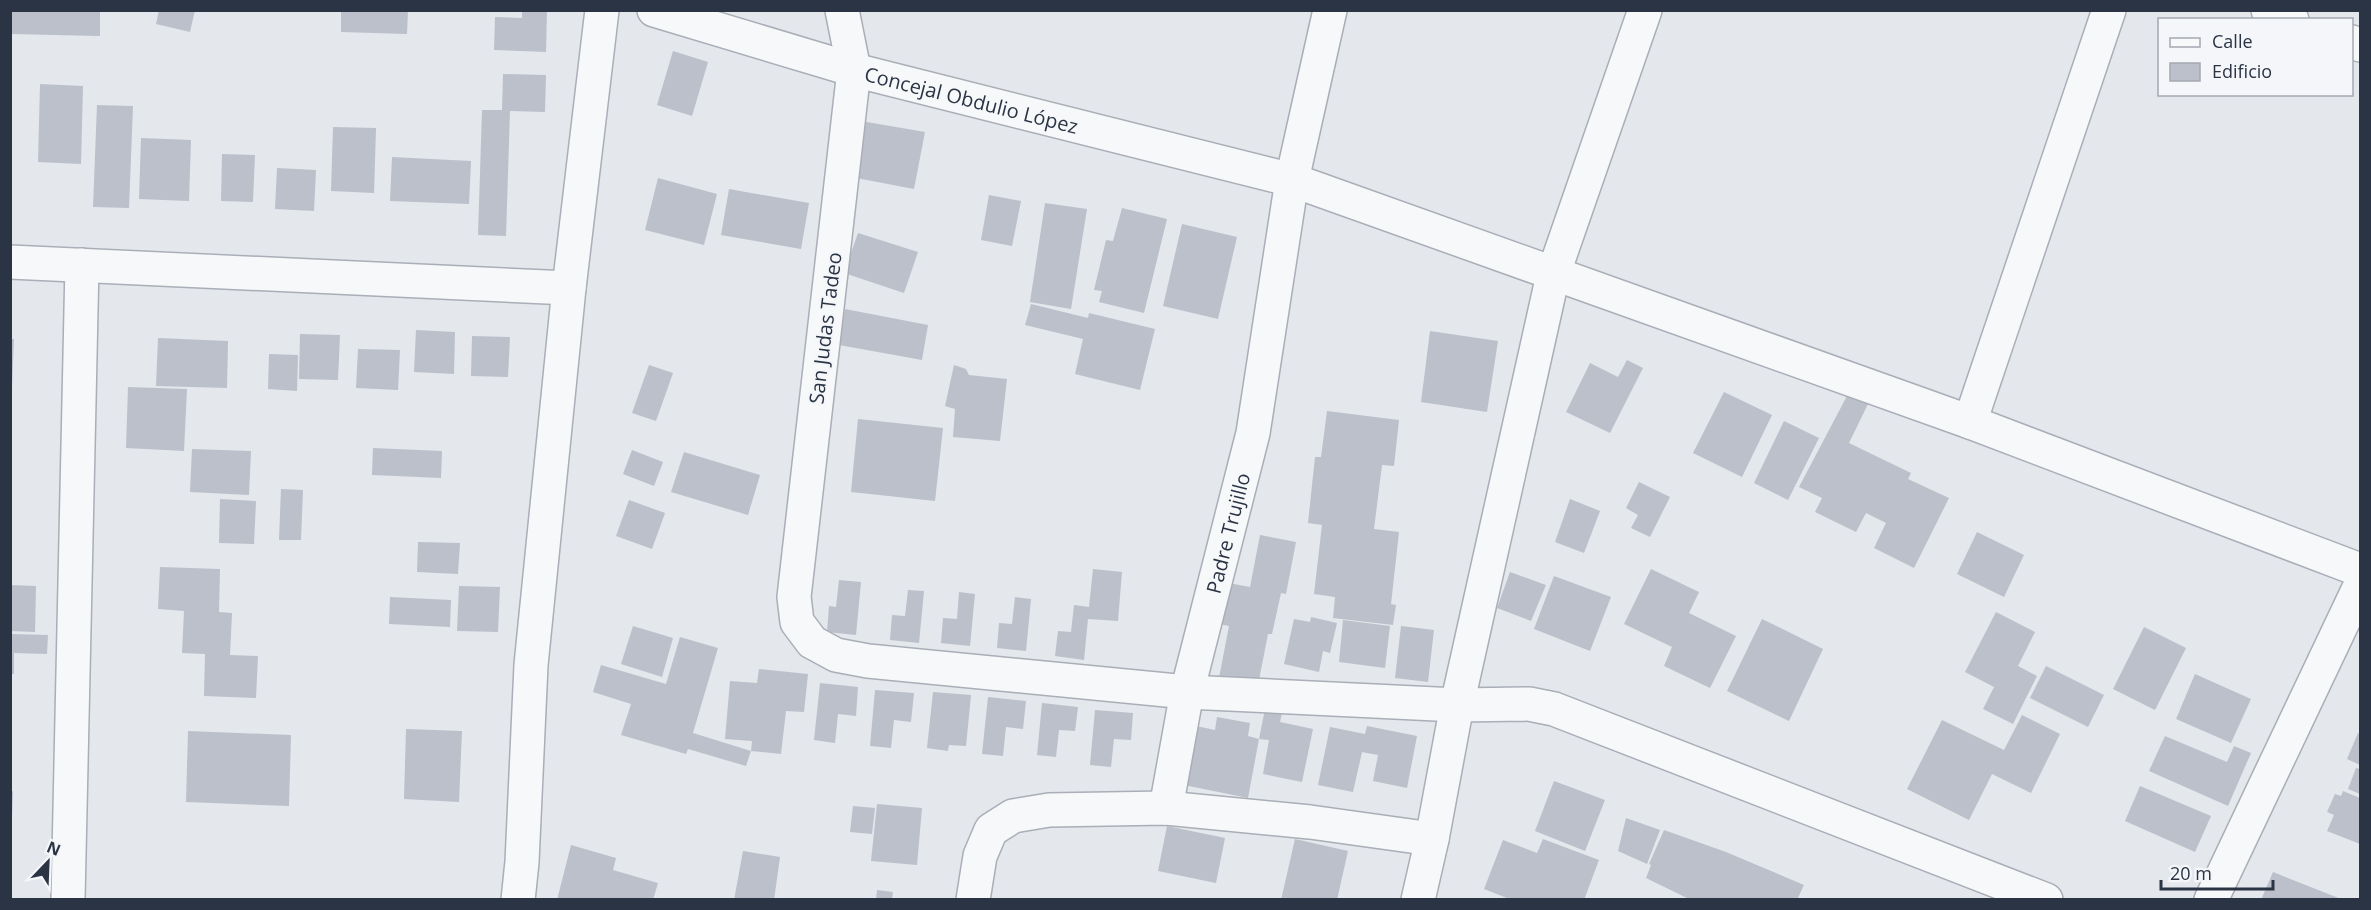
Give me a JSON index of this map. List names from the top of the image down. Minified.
{"streets":{"street":["Concejal Obdulio López","San Judas Tadeo","Padre Trujillo"]},"crossings":[["Concejal Obdulio López","San Judas Tadeo"],["Concejal Obdulio López","Padre Trujillo"],["San Judas Tadeo","Padre Trujillo"]],"legend":["Calle","Edificio"],"scale_bar":"20 m","north":"top right"}
